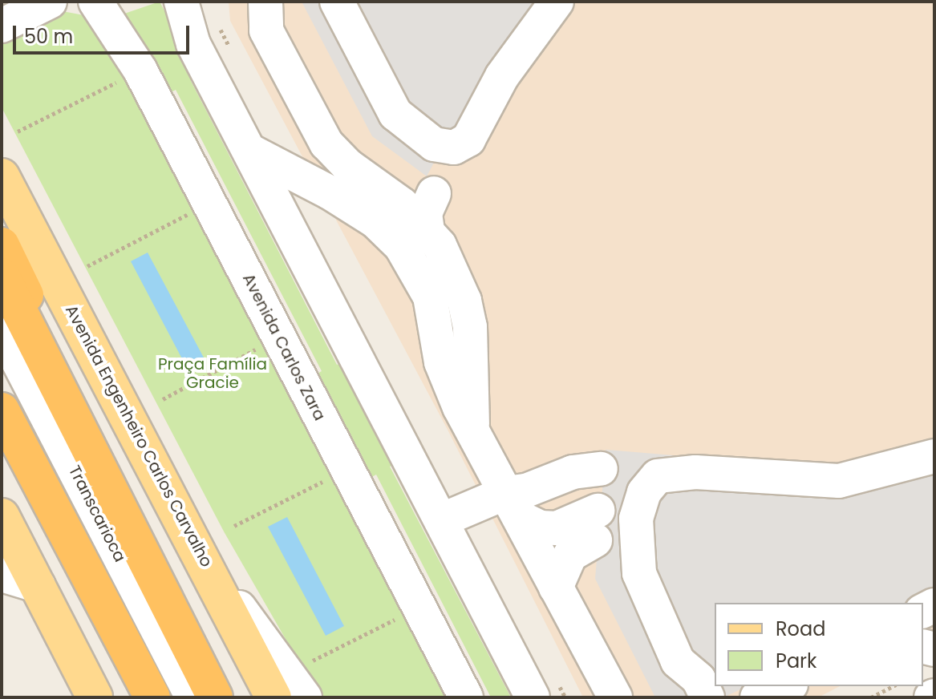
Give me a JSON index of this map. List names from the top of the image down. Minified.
{"streets":{"main road":["Avenida Engenheiro Carlos Carvalho"],"street":["Avenida Carlos Zara","Transcarioca"]},"parks":["Praça Família Gracie"],"legend":["Road","Park"],"scale_bar":"50 m"}
